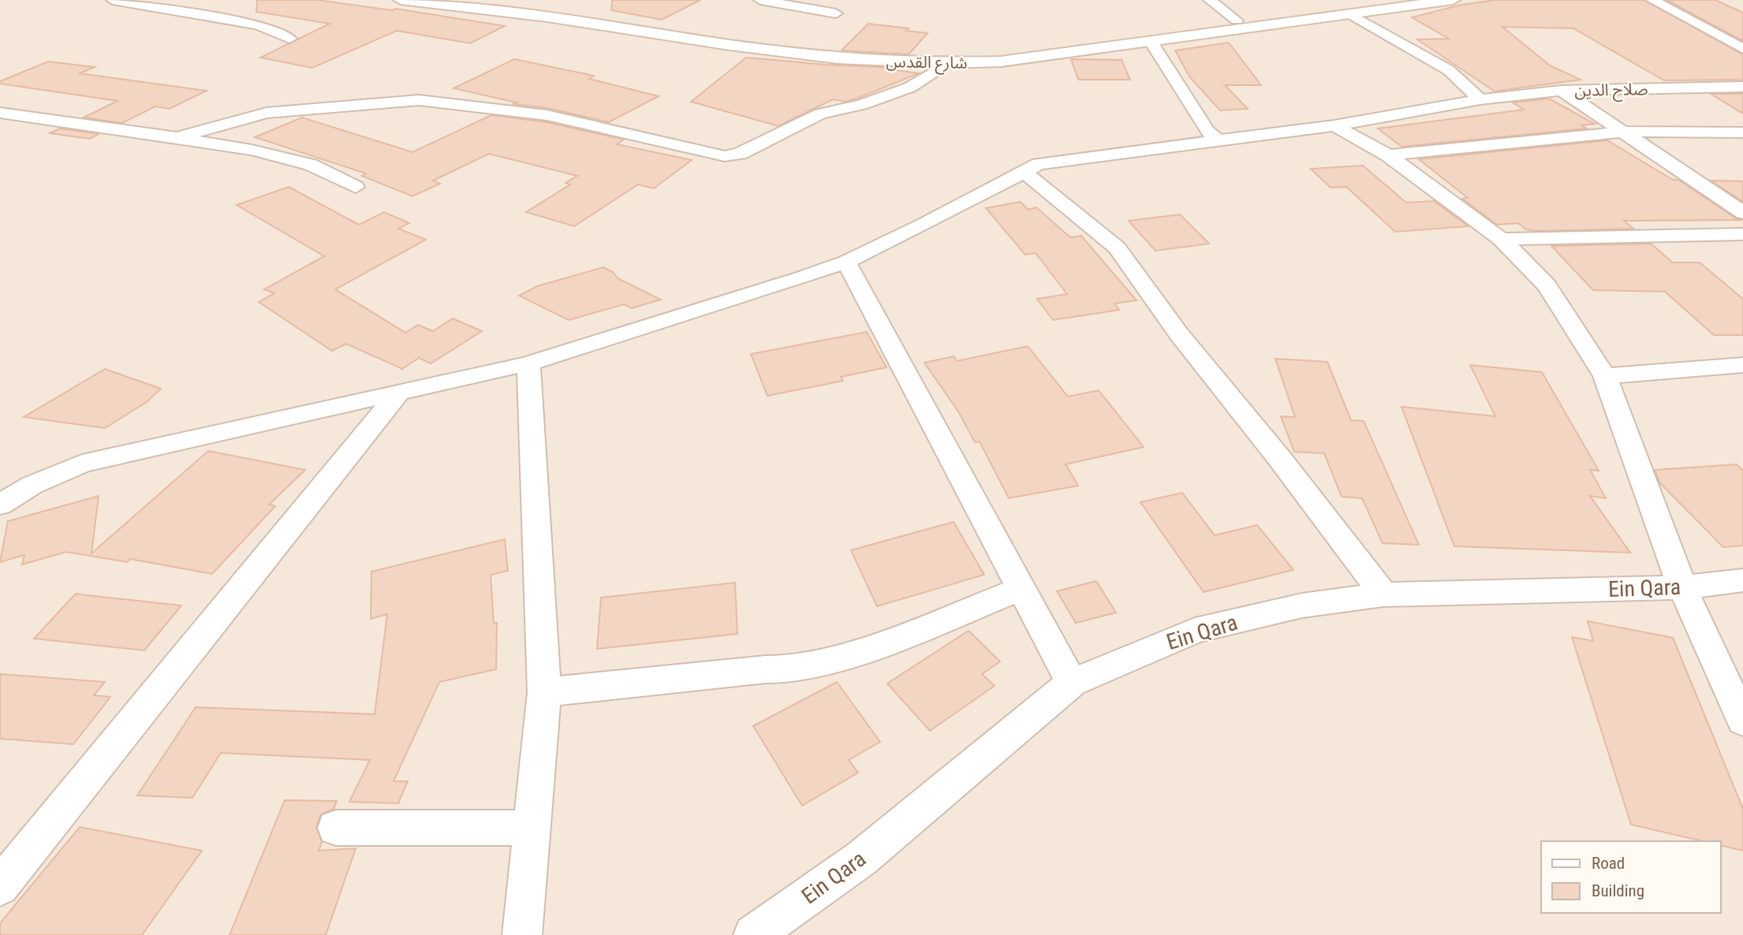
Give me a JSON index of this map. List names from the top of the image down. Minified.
{"streets":{"main road":["شارع القدس"],"street":["صلاح الدين","Ein Qara"]},"legend":["Road","Building"]}
